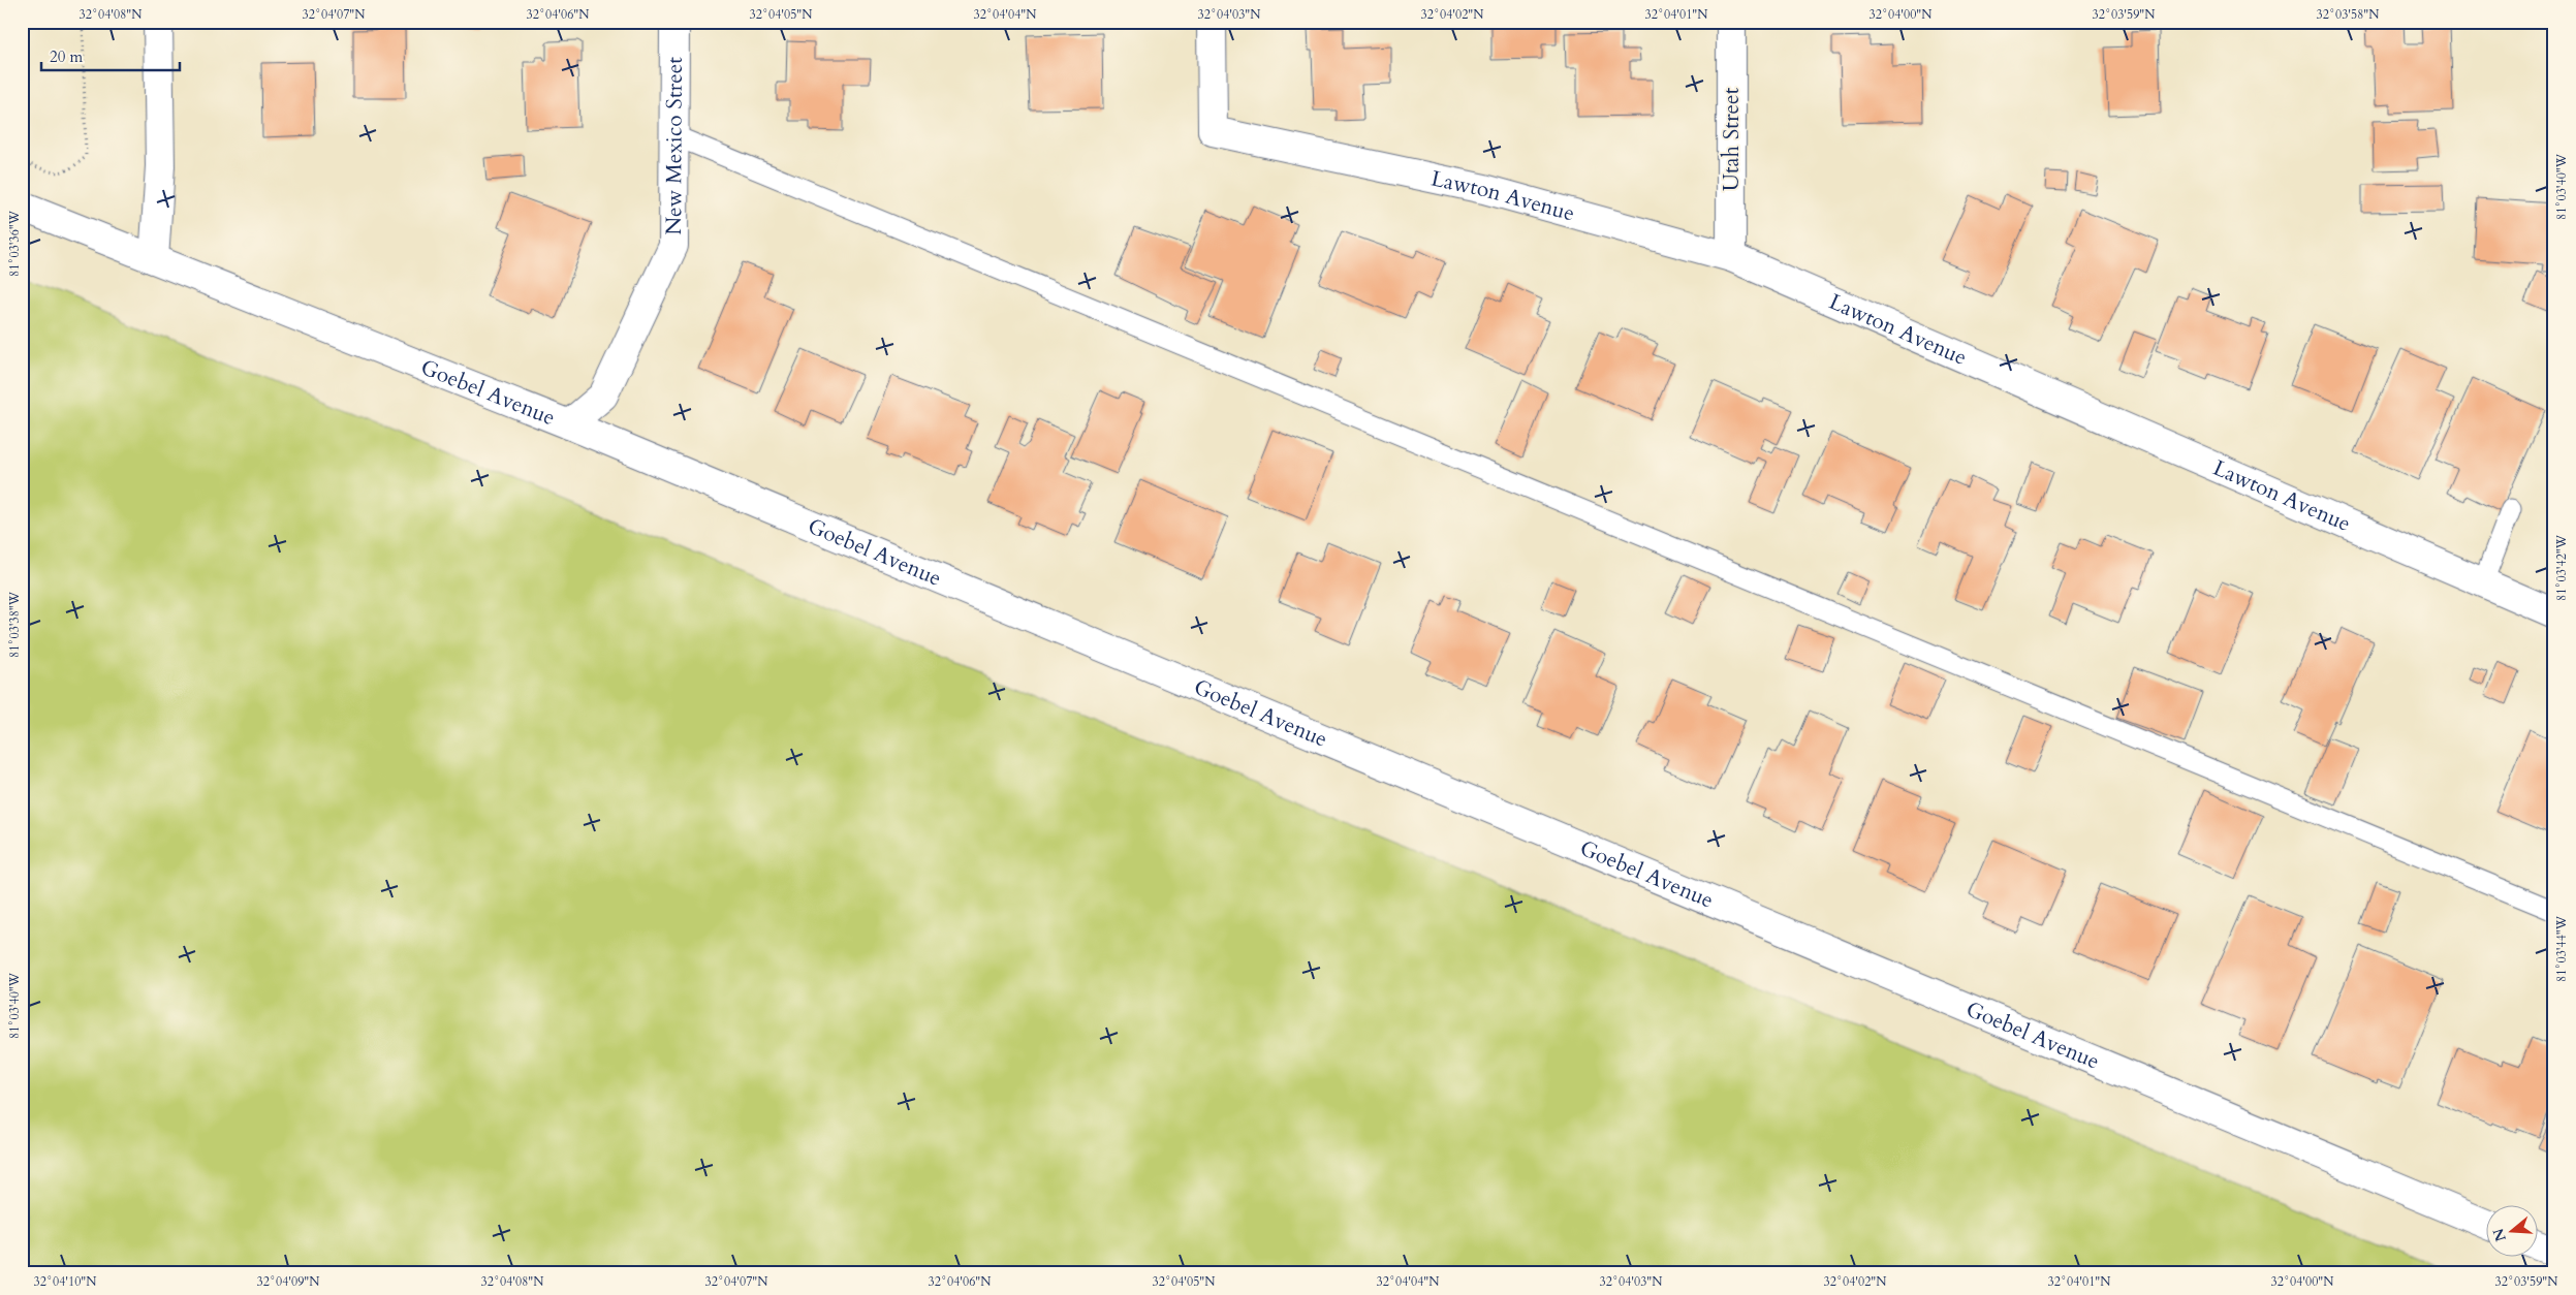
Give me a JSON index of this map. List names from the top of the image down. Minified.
{"streets":{"street":["Utah Street","New Mexico Street","Lawton Avenue","Goebel Avenue"]},"crossings":[["Utah Street","Lawton Avenue"],["New Mexico Street","Goebel Avenue"]],"scale_bar":"20 m","north":"left","coordinates":["32°04'08\"N","32°04'07\"N","32°04'06\"N","32°04'05\"N","32°04'04\"N","32°04'03\"N","32°04'02\"N","32°04'01\"N","32°04'00\"N","32°03'59\"N","32°03'58\"N","81°03'40\"W","81°03'36\"W","81°03'42\"W","81°03'38\"W","81°03'44\"W","32°04'10\"N","32°04'09\"N"]}
